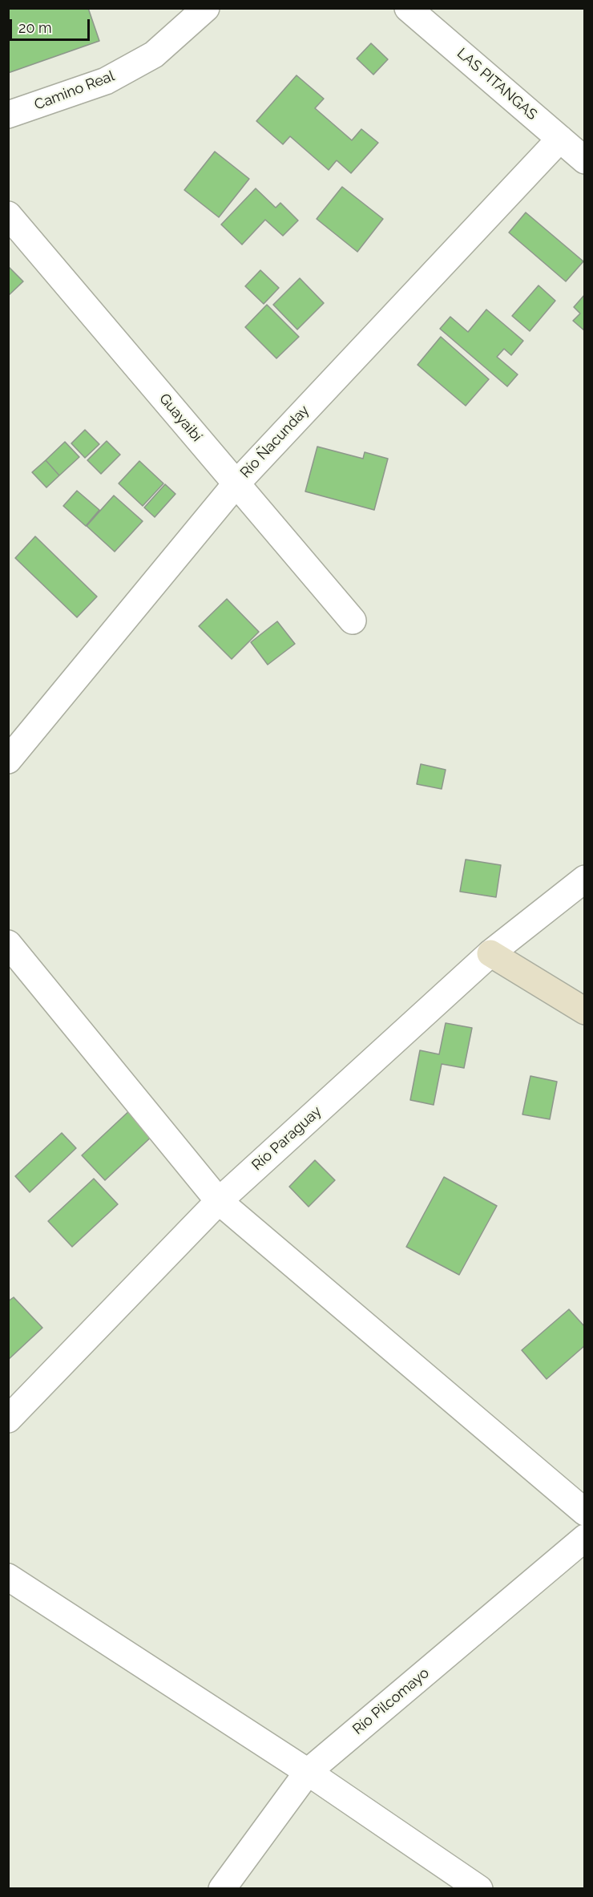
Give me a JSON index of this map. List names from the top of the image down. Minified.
{"streets":{"street":["LAS PITANGAS","Camino Real","Guayaibí","Río Ñacunday","Río Paraguay","Río Pilcomayo"]},"crossings":[["LAS PITANGAS","Río Ñacunday"],["Guayaibí","Río Ñacunday"]],"scale_bar":"20 m"}
